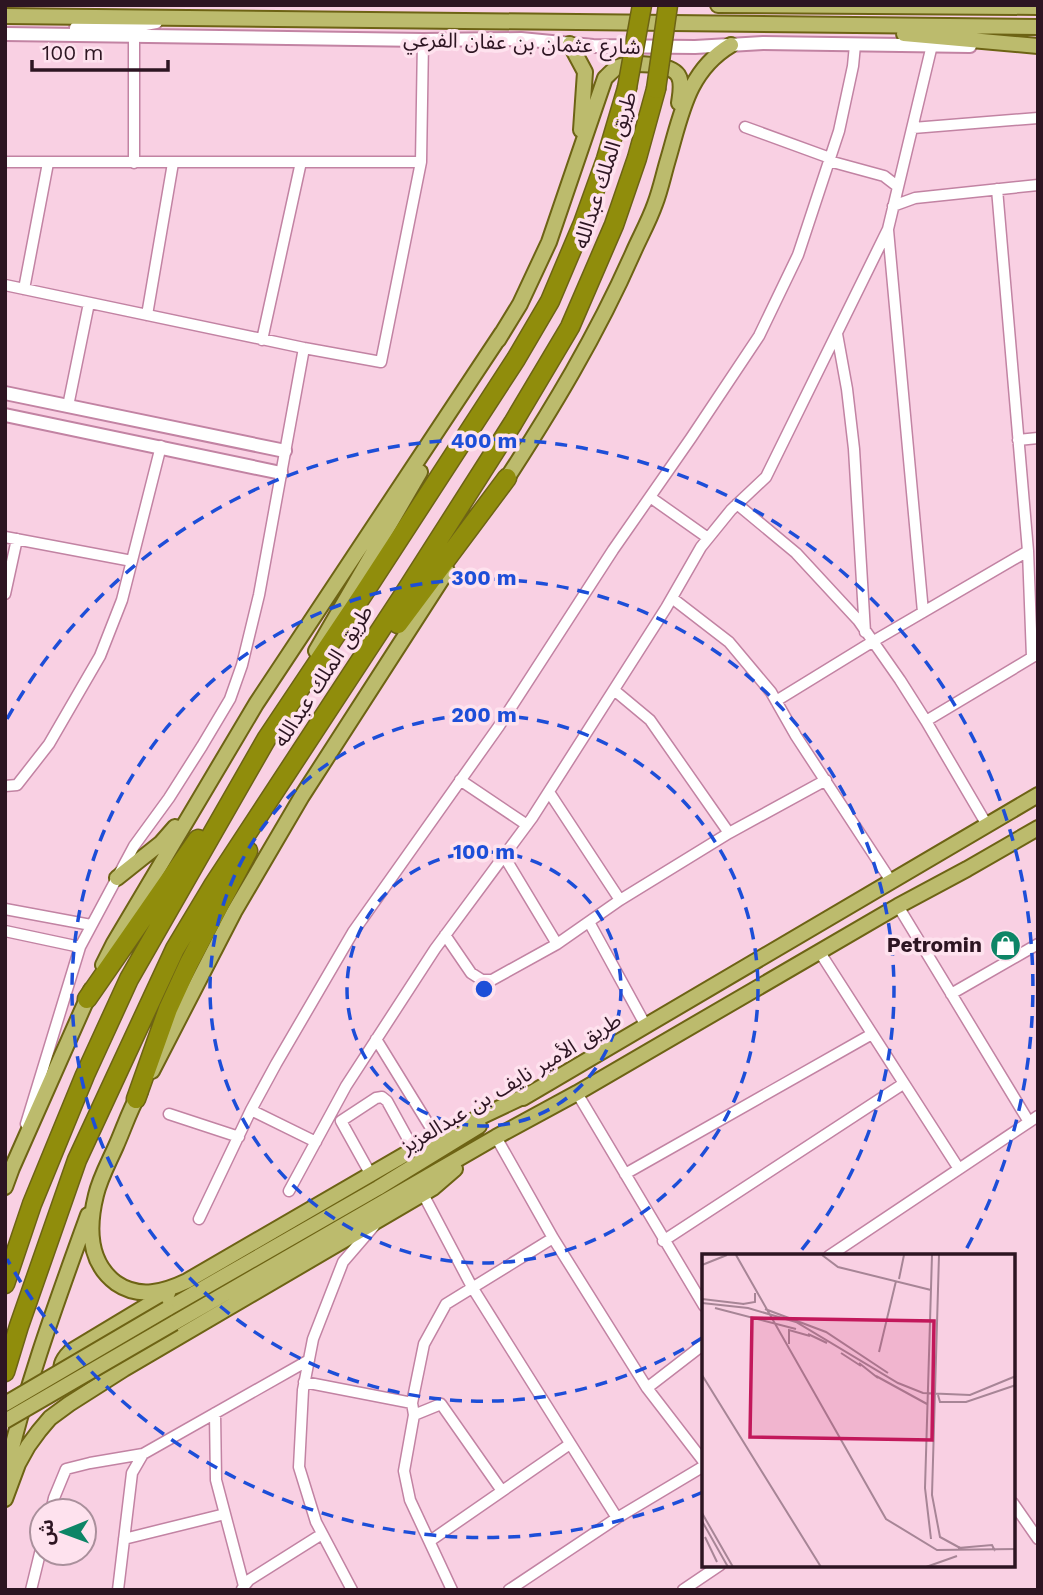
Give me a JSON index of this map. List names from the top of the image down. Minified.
{"streets":{"highway":["طريق الملك عبدالله"],"main road":["شارع عثمان بن عفان الفرعي","طريق الأمير نايف بن عبدالعزيز"]},"places":{"shop":["Petromin"]},"scale_bar":"100 m","north":"left","rings":["400 m","300 m","200 m","100 m"]}
